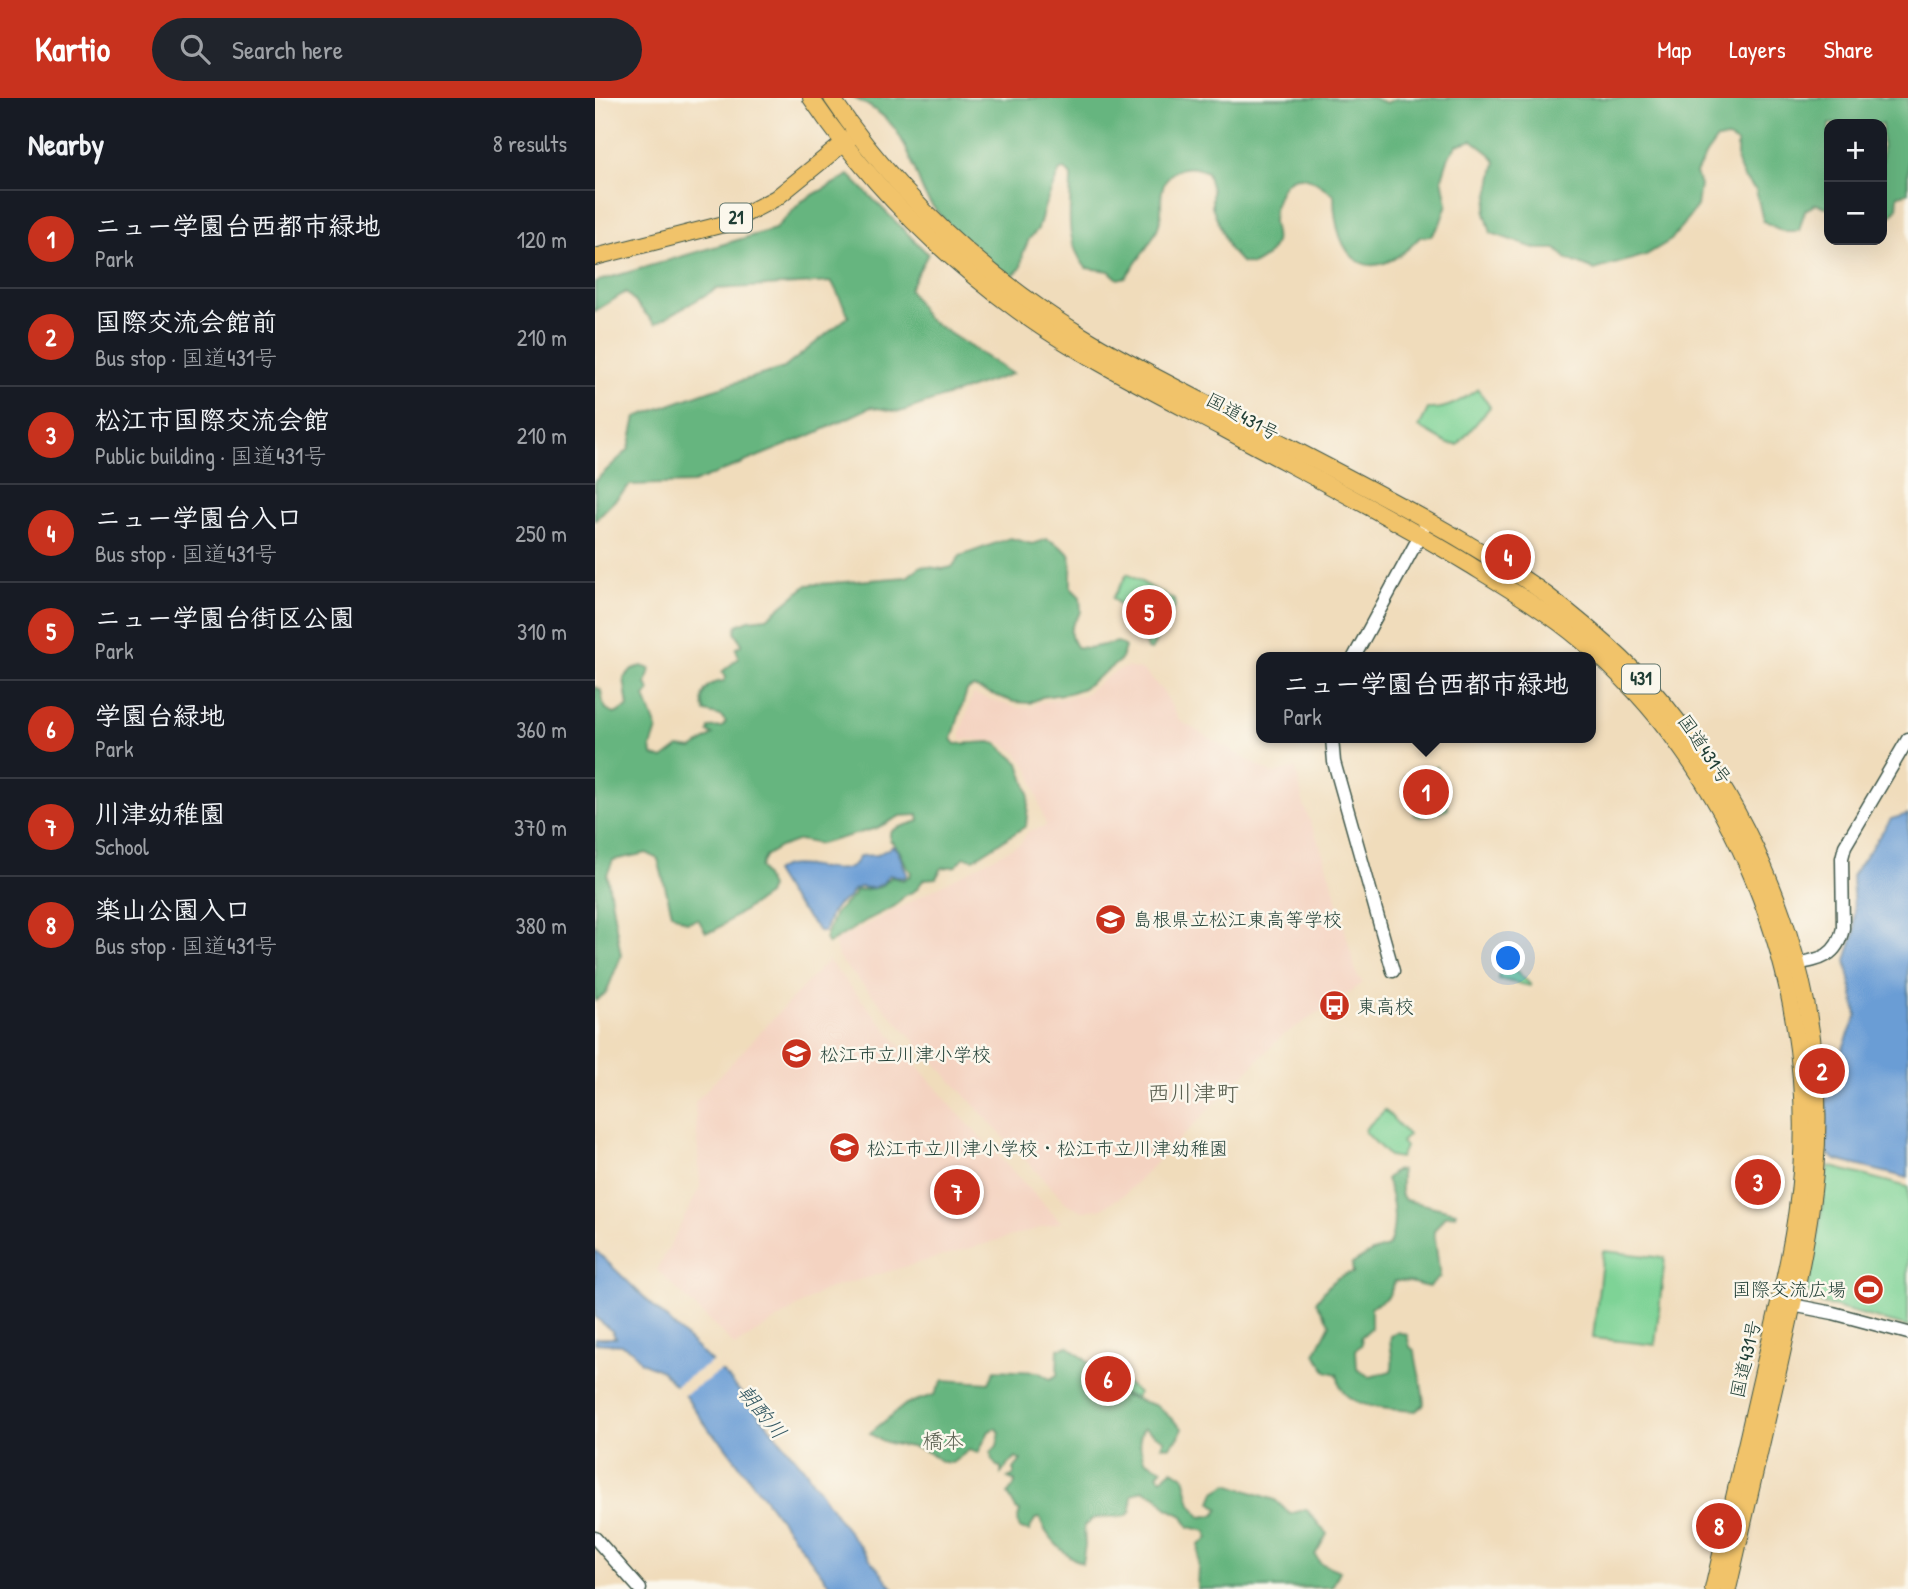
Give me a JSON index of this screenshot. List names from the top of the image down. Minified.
{"streets":{"main road":["21","国道431号","431"]},"crossings":[["21","国道431号"]],"districts":["西川津町","橋本"],"water":["朝酌川"],"places":{"school or university":["島根県立松江東高等学校","松江市立川津小学校","松江市立川津小学校・松江市立川津幼稚園"],"bus stop":["東高校"],"sports":["国際交流広場"]},"page":{"header":"Kartio","search":"Search here","nav":["Map","Layers","Share"],"heading":["Nearby","8 results"],"map_buttons":["+","−"],"list":[{"mark":"1","name":"ニュー学園台西都市緑地","note":"Park","value":"120 m"},{"mark":"2","name":"国際交流会館前","note":"Bus stop · 国道431号","value":"210 m"},{"mark":"3","name":"松江市国際交流会館","note":"Public building · 国道431号","value":"210 m"},{"mark":"4","name":"ニュー学園台入口","note":"Bus stop · 国道431号","value":"250 m"},{"mark":"5","name":"ニュー学園台街区公園","note":"Park","value":"310 m"},{"mark":"6","name":"学園台緑地","note":"Park","value":"360 m"},{"mark":"7","name":"川津幼稚園","note":"School","value":"370 m"},{"mark":"8","name":"楽山公園入口","note":"Bus stop · 国道431号","value":"380 m"}],"pins":["4","5","1","2","3","7","6","8"],"popup":["ニュー学園台西都市緑地","Park"]}}
